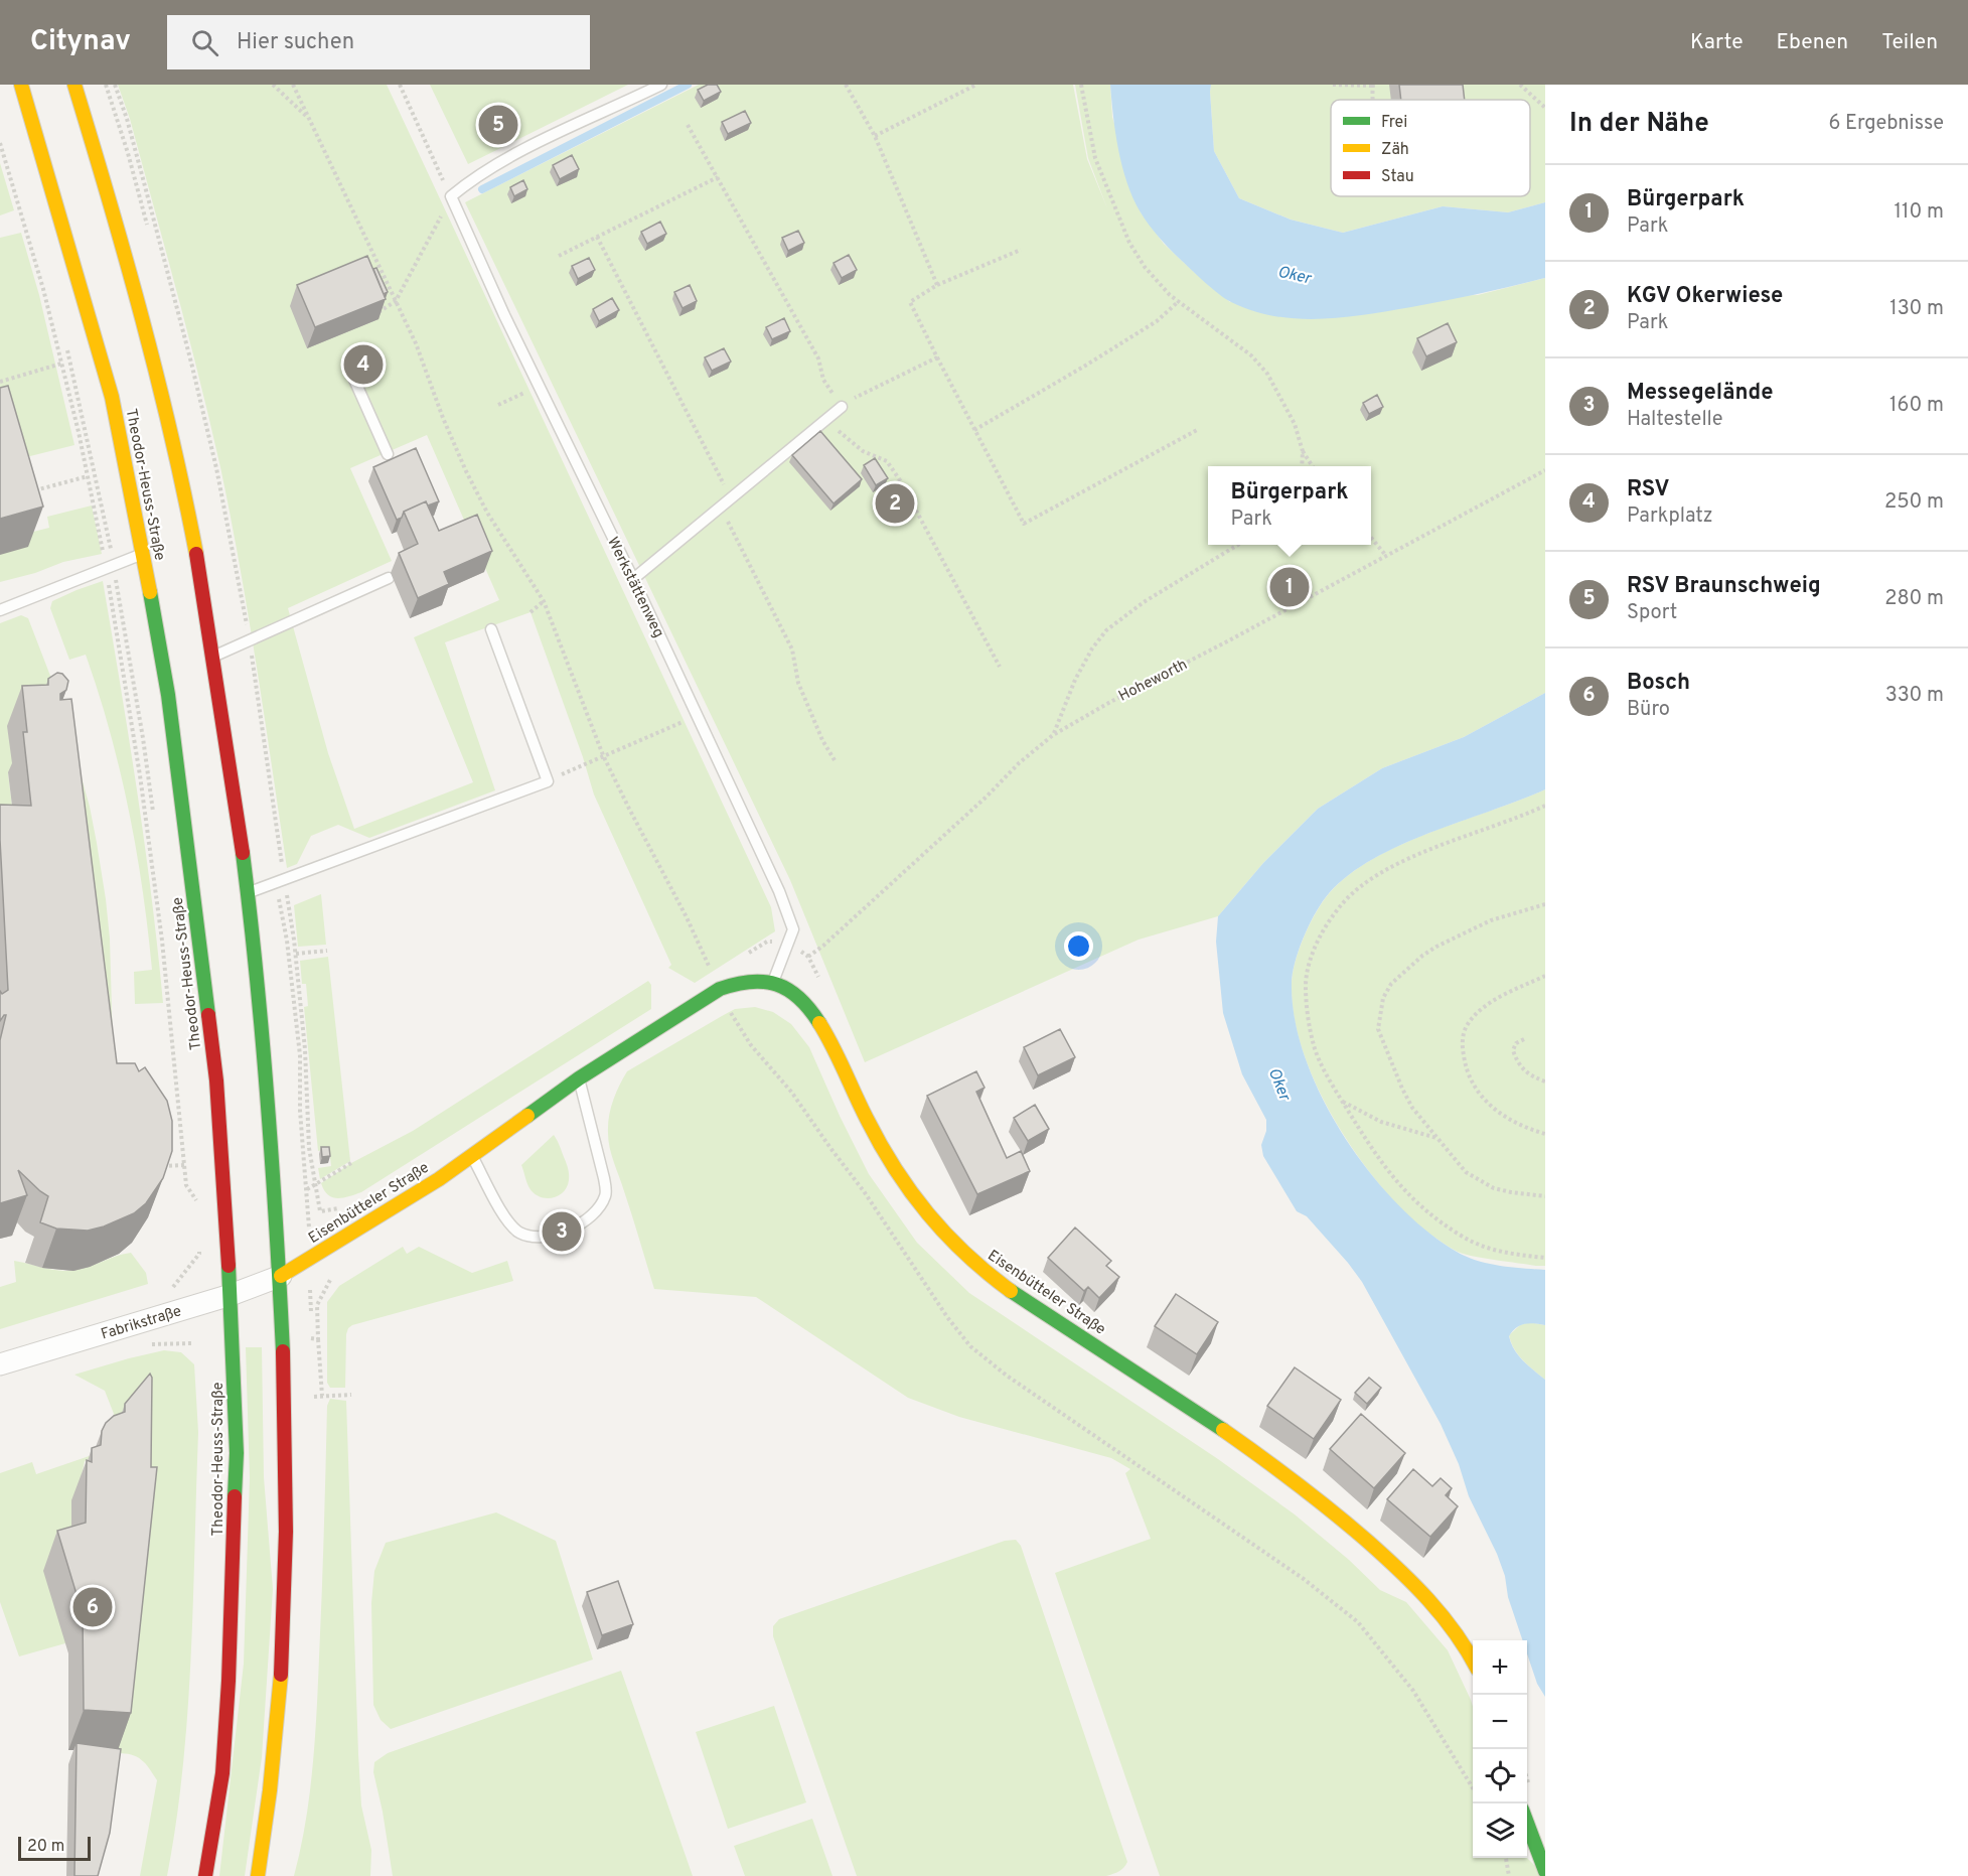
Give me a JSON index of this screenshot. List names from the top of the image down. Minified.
{"streets":{"main road":["Theodor-Heuss-Straße","Eisenbütteler Straße"],"street":["Fabrikstraße"],"lane":["Werkstättenweg"],"path":["Hoheworth"]},"crossings":[["Theodor-Heuss-Straße","Fabrikstraße"],["Werkstättenweg","Eisenbütteler Straße"],["Eisenbütteler Straße","Fabrikstraße"]],"water":["Oker"],"legend":["Frei","Zäh","Stau"],"scale_bar":"20 m","page":{"header":"Citynav","search":"Hier suchen","nav":["Karte","Ebenen","Teilen"],"heading":["In der Nähe","6 Ergebnisse"],"pins":["5","4","2","1","3","6"],"list":[{"mark":"1","name":"Bürgerpark","note":"Park","value":"110 m"},{"mark":"2","name":"KGV Okerwiese","note":"Park","value":"130 m"},{"mark":"3","name":"Messegelände","note":"Haltestelle","value":"160 m"},{"mark":"4","name":"RSV","note":"Parkplatz","value":"250 m"},{"mark":"5","name":"RSV Braunschweig","note":"Sport","value":"280 m"},{"mark":"6","name":"Bosch","note":"Büro","value":"330 m"}],"popup":["Bürgerpark","Park"],"map_buttons":["+","−"],"scale":"20 m"}}
